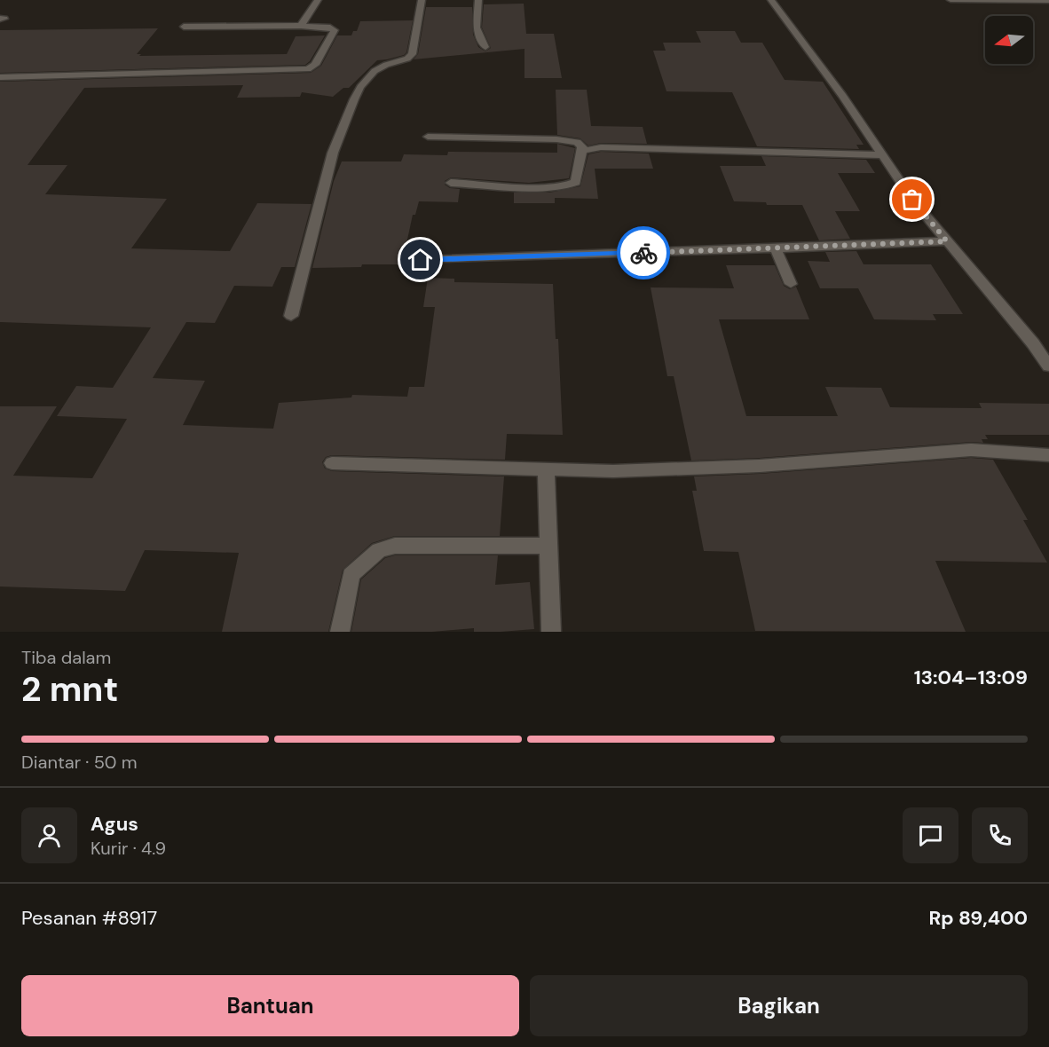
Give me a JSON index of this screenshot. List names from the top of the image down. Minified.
{"north":"left","page":{"heading":["2 mnt","Tiba dalam","13:04–13:09"],"panel":["Agus","Kurir · 4.9","Pesanan #8917","Rp 89,400"],"bar":"Diantar · 50 m","buttons":["Bantuan","Bagikan"]}}
